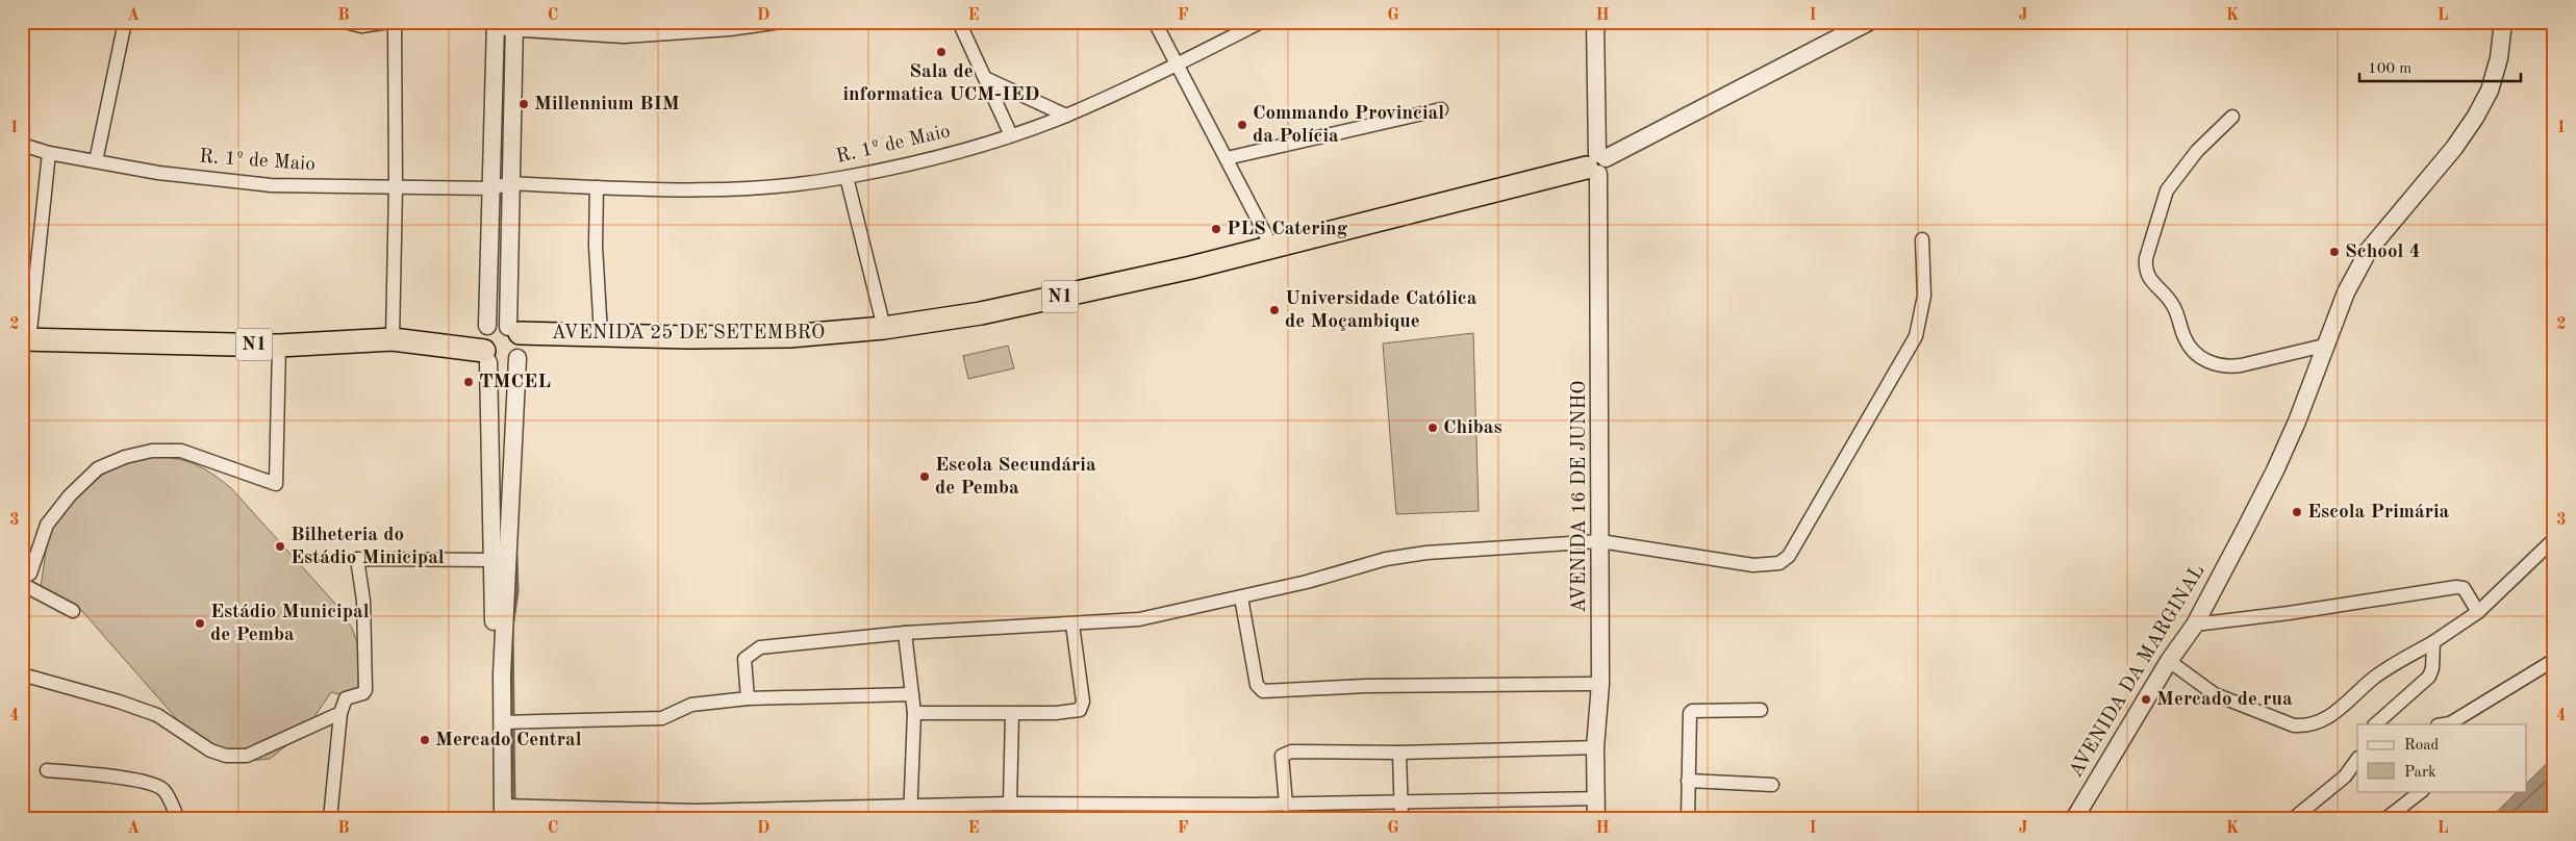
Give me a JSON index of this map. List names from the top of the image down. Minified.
{"streets":{"highway":["N1","AVENIDA 25 DE SETEMBRO"],"street":["R. 1º de Maio","AVENIDA 16 DE JUNHO","AVENIDA DA MARGINAL"]},"crossings":[["AVENIDA 25 DE SETEMBRO","AVENIDA 16 DE JUNHO"]],"places":["Sala de informatica UCM-IED","Millennium BIM","Commando Provincial da Polícia","PLS Catering","School 4","Universidade Católica de Moçambique","TMCEL","Chibas","Escola Secundária de Pemba","Escola Primária","Bilheteria do Estádio Minicipal","Estádio Municipal de Pemba","Mercado de rua","Mercado Central"],"legend":["Road","Park"],"scale_bar":"100 m","grid":{"columns":["A","B","C","D","E","F","G","H","I","J","K","L"],"rows":["1","2","3","4"]}}
